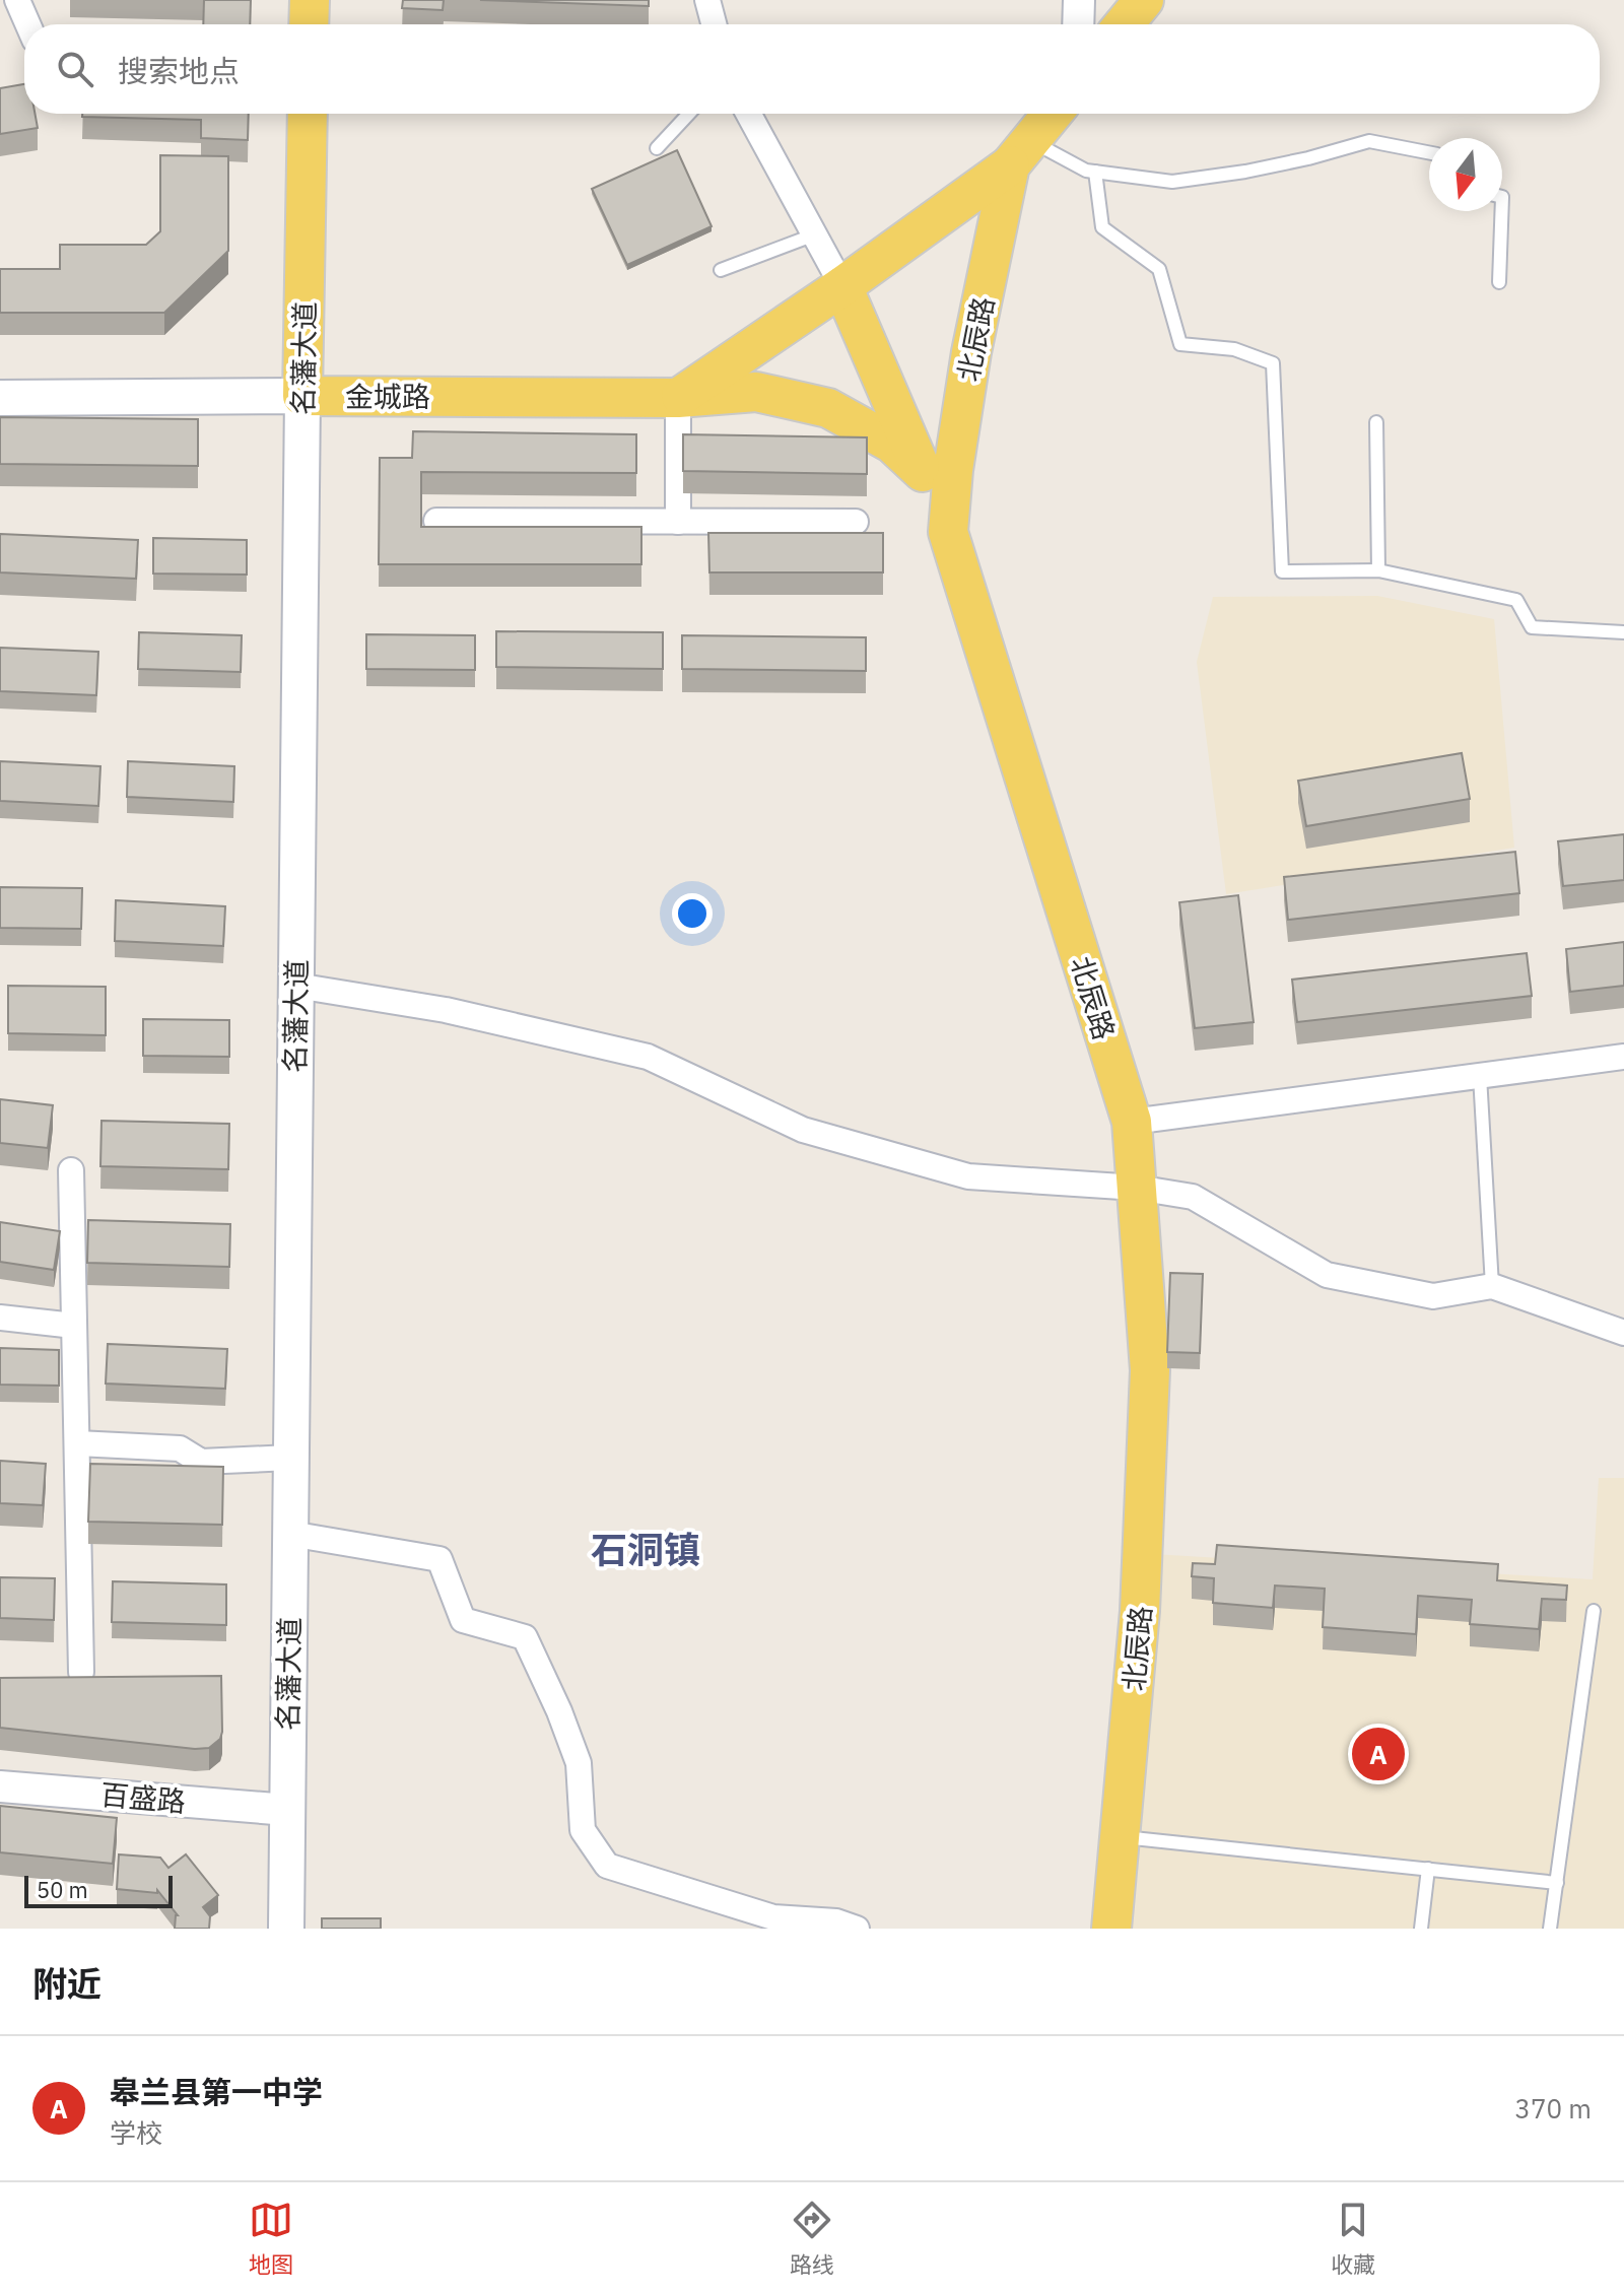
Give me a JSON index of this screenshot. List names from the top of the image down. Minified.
{"streets":{"main road":["北辰路","名藩大道","金城路"],"street":["百盛路"]},"crossings":[["名藩大道","金城路"],["名藩大道","百盛路"]],"districts":["石洞镇"],"scale_bar":"50 m","north":"bottom","page":{"search":"搜索地点","pins":"A","scale":"50 m","heading":"附近","list":[{"mark":"A","name":"皋兰县第一中学","note":"学校","value":"370 m"}],"nav":["地图","路线","收藏"]}}
